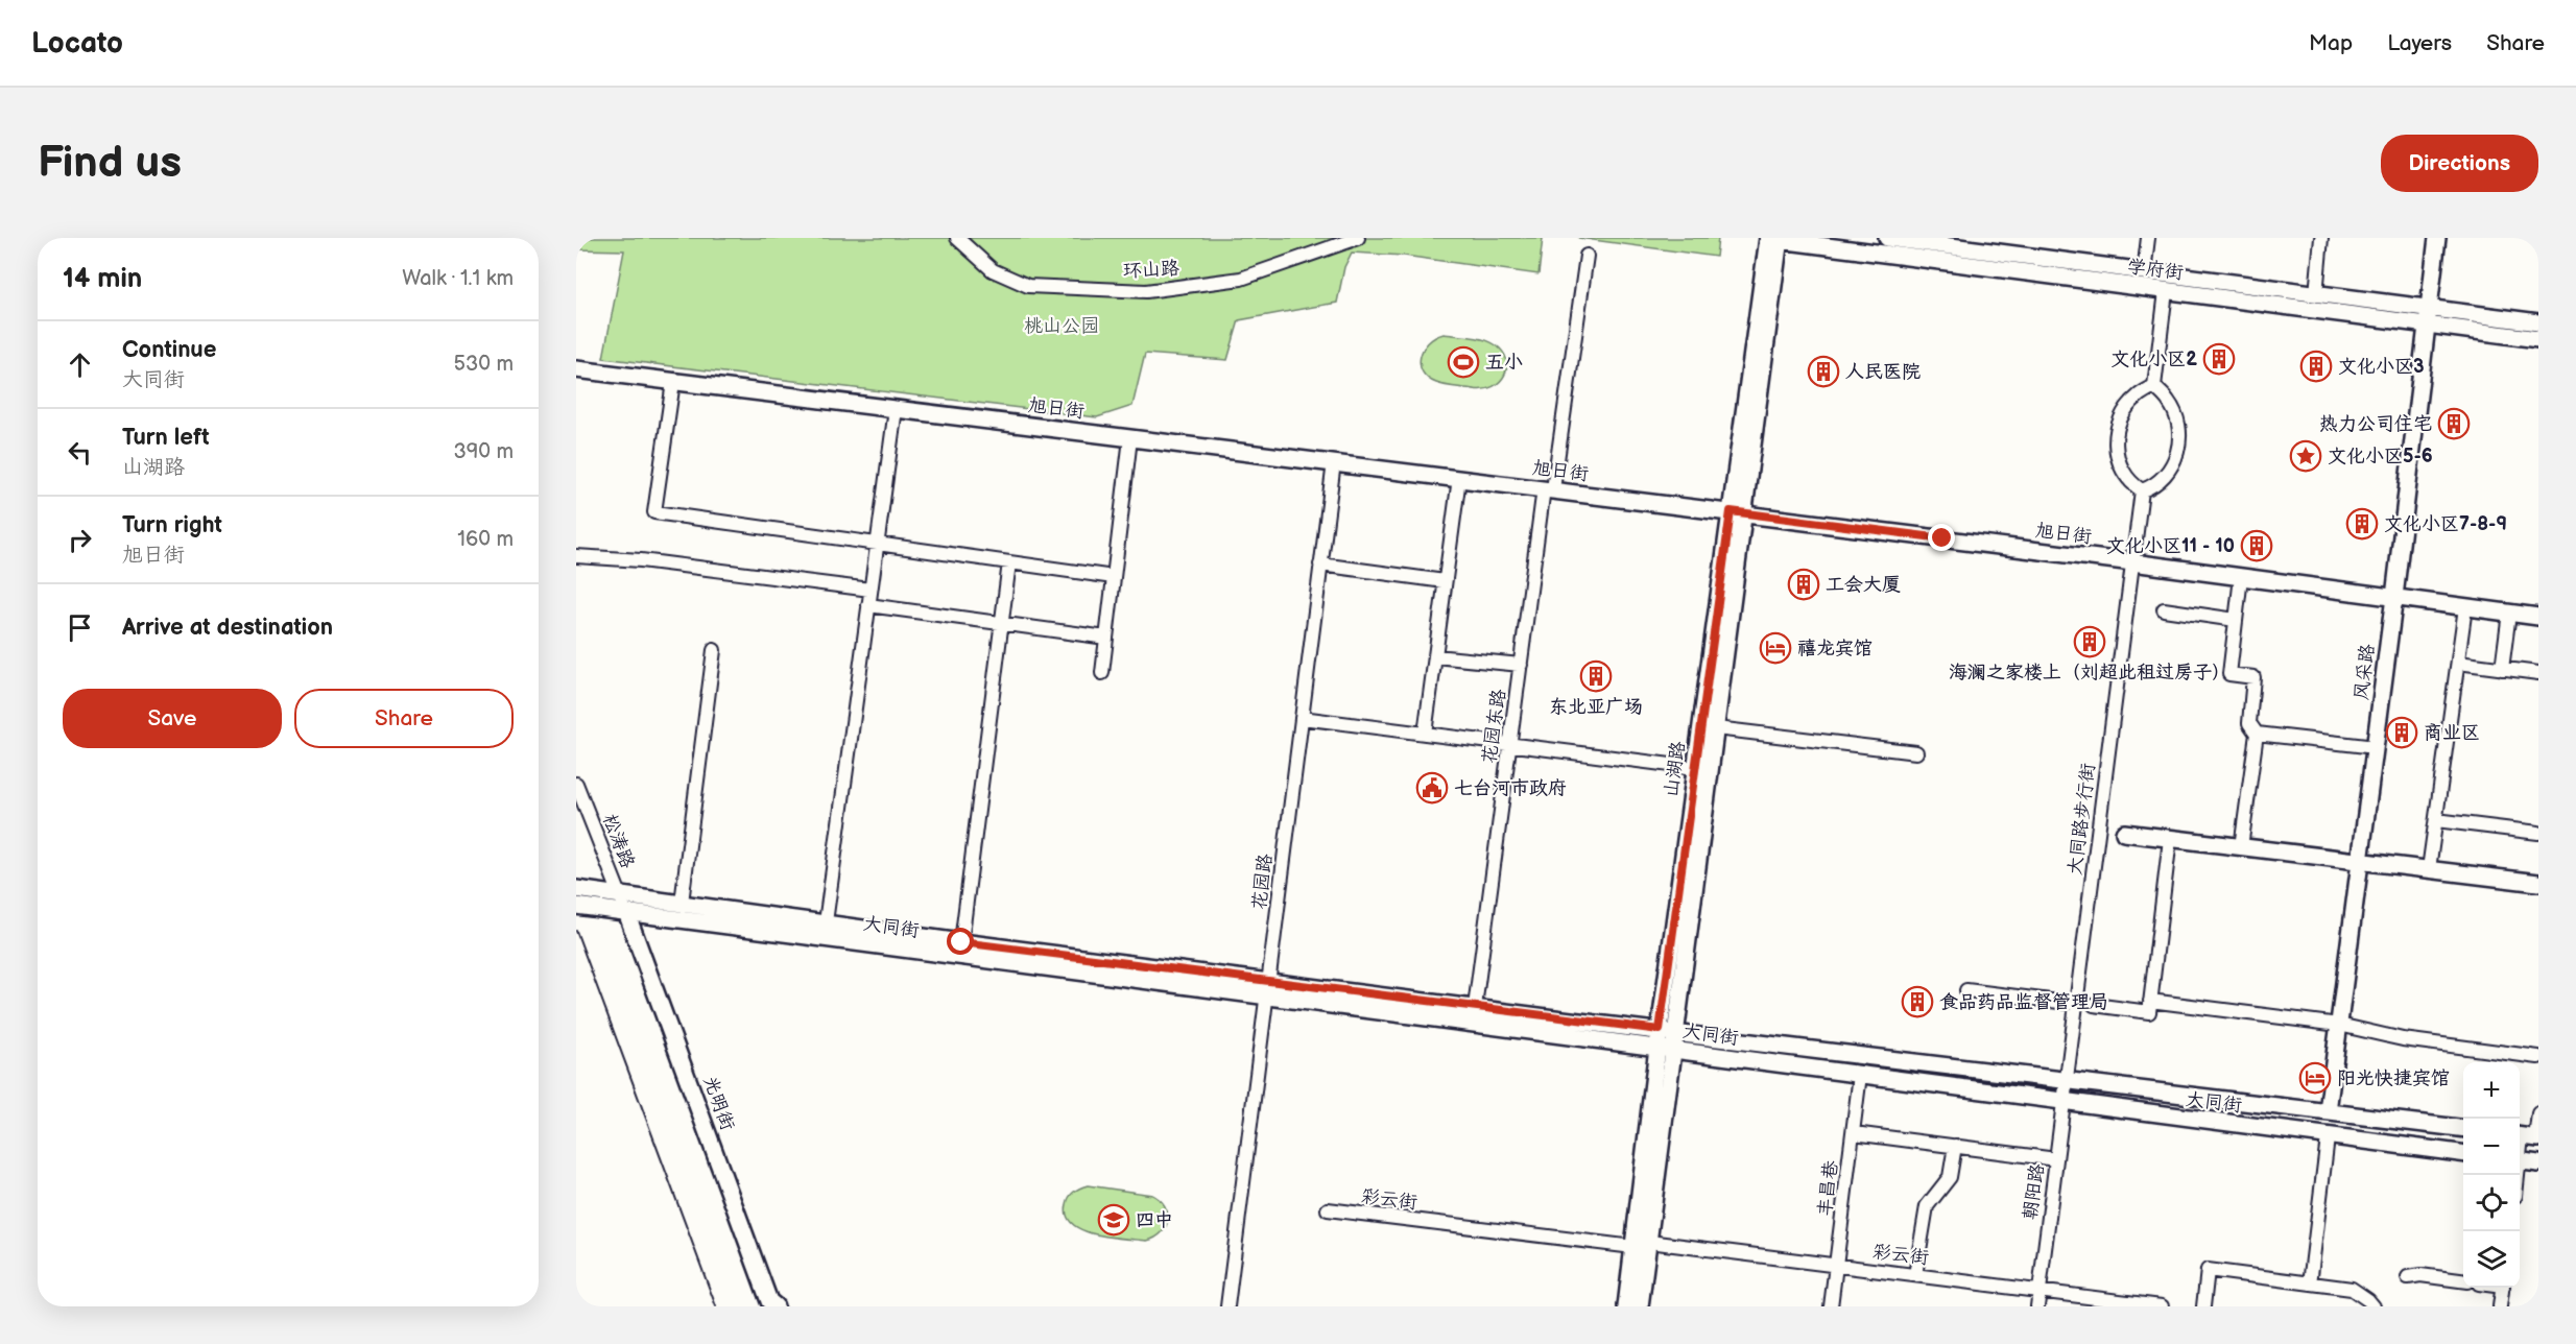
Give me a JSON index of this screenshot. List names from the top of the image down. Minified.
{"streets":{"main road":["学府街","旭日街","风采路","山湖路","大同街","光明街"],"street":["环山路","花园东路","大同路步行街","松涛路","花园路","丰昌巷","朝阳路","彩云街"]},"crossings":[["学府街","风采路"],["学府街","山湖路"],["旭日街","风采路"],["旭日街","花园东路"],["旭日街","山湖路"],["旭日街","大同路步行街"],["旭日街","花园路"],["风采路","大同街"],["花园东路","大同街"],["山湖路","大同街"],["山湖路","彩云街"],["大同路步行街","大同街"],["大同路步行街","朝阳路"],["松涛路","大同街"],["松涛路","光明街"],["花园路","大同街"],["大同街","光明街"],["大同街","丰昌巷"],["大同街","朝阳路"],["丰昌巷","彩云街"],["朝阳路","彩云街"]],"parks":["桃山公园"],"places":{"building":["文化小区2","文化小区3","人民医院","热力公司住宅","文化小区7-8-9","文化小区11 - 10","工会大厦","海澜之家楼上（刘超此租过房子）","东北亚广场","商业区","食品药品监督管理局"],"sports":["五小"],"place":["文化小区5-6"],"hotel":["禧龙宾馆","阳光快捷宾馆"],"public building":["七台河市政府"],"school or university":["四中"]},"page":{"header":"Locato","nav":["Map","Layers","Share"],"buttons":["Directions",["Save","Share"]],"title":"Find us","heading":["14 min","Walk · 1.1 km"],"list":[["Continue","大同街","530 m"],["Turn left","山湖路","390 m"],["Turn right","旭日街","160 m"],"Arrive at destination"],"map_buttons":["+","−"]}}
